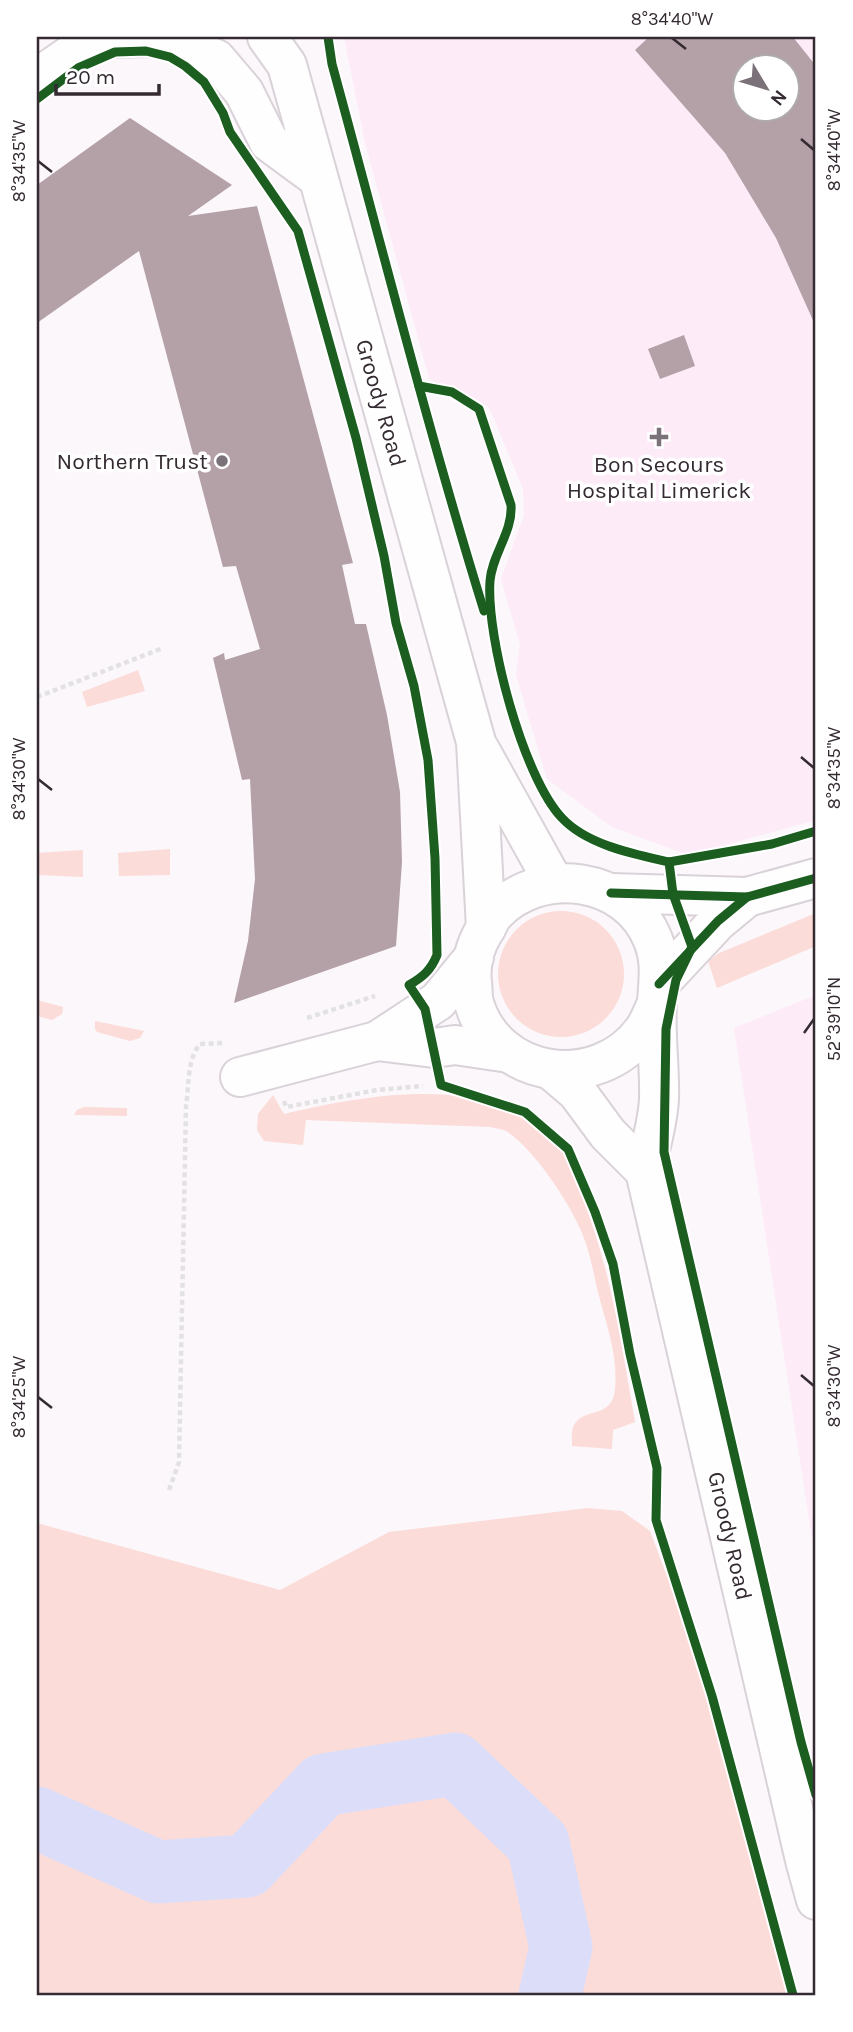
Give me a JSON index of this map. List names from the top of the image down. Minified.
{"streets":{"street":["Groody Road"]},"places":{"health":["Bon Secours Hospital Limerick"],"other":["Northern Trust"]},"scale_bar":"20 m","north":"bottom right","coordinates":["8°34'40\"W","8°34'35\"W","8°34'30\"W","52°39'10\"N","8°34'25\"W"]}
